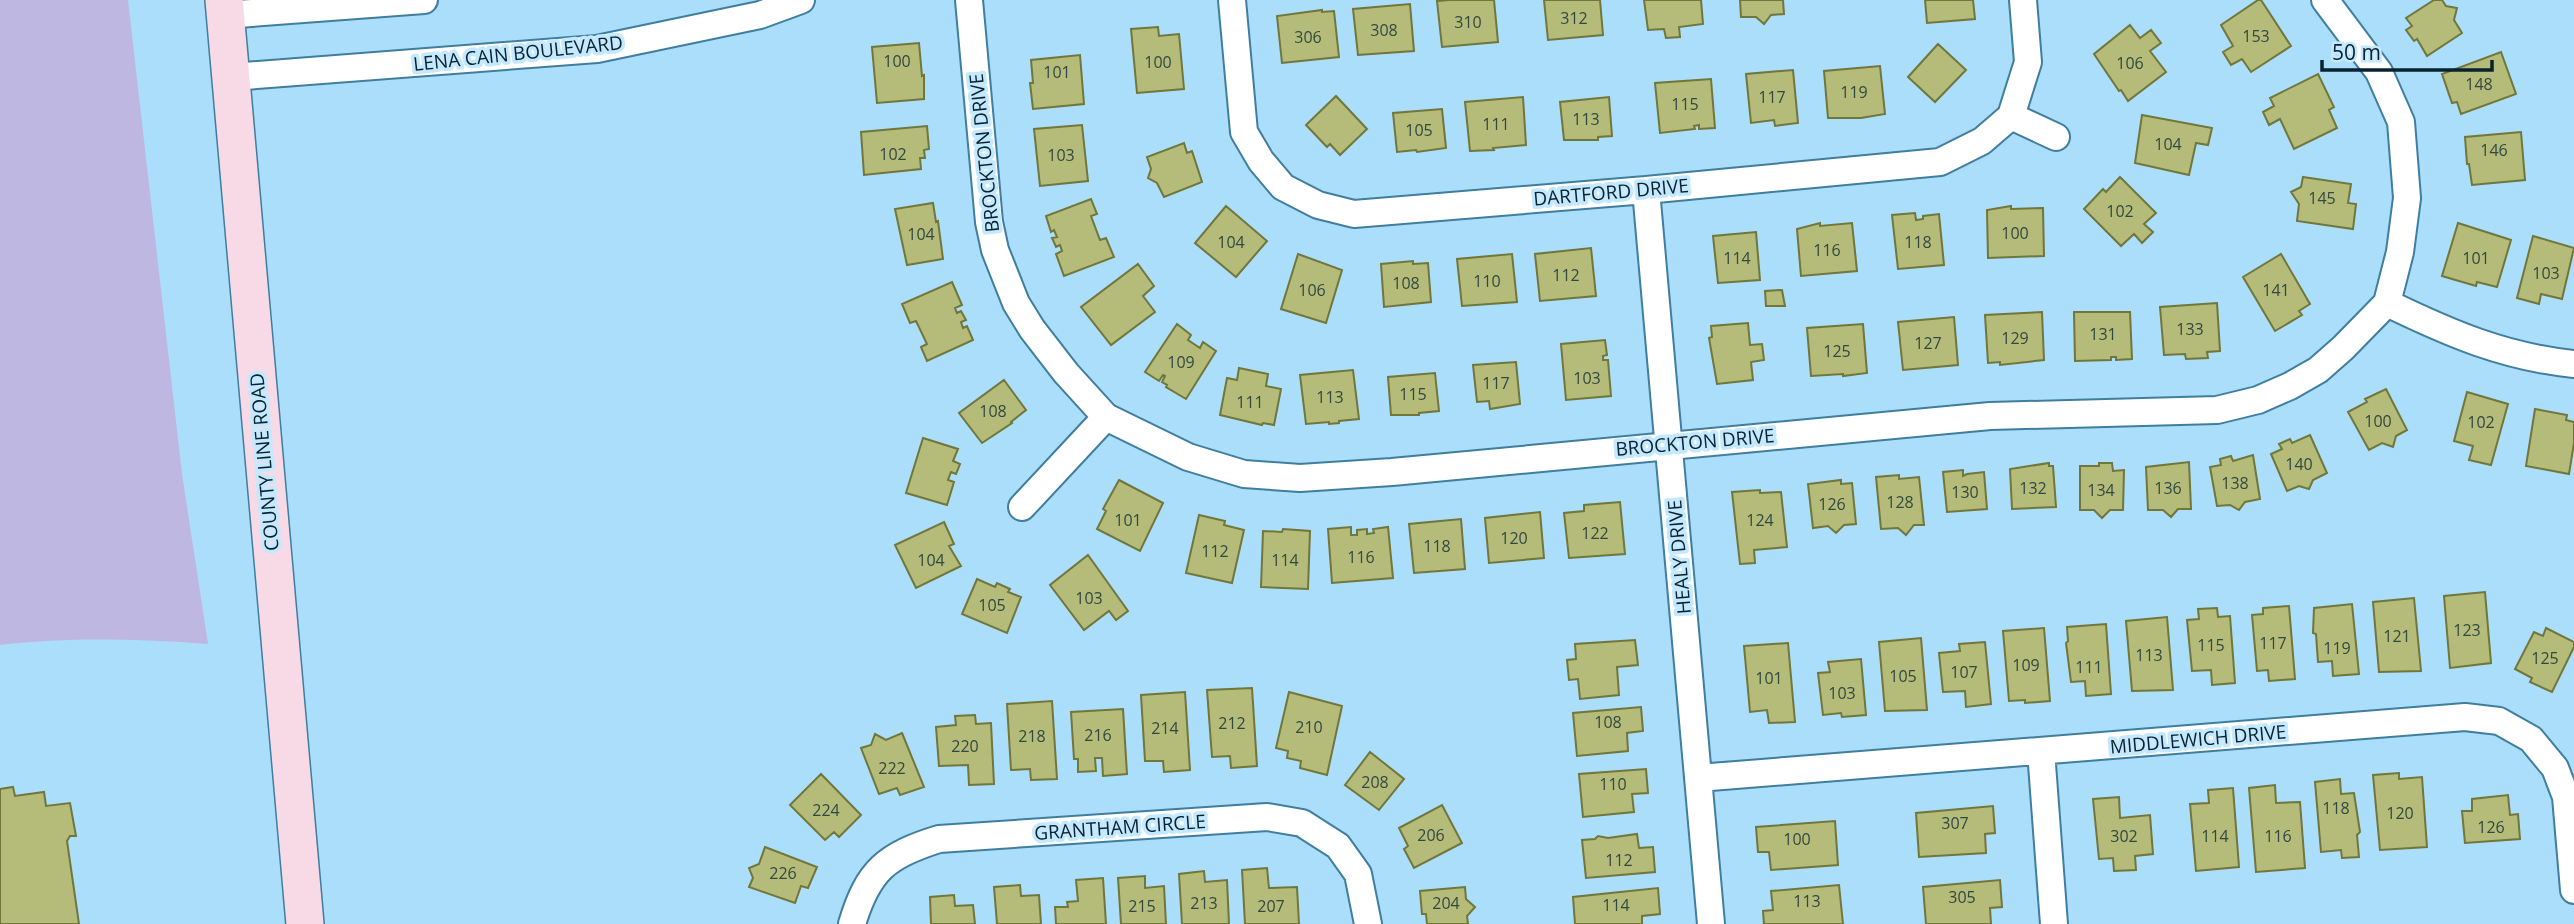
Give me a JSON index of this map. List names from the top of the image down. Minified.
{"streets":{"main road":["COUNTY LINE ROAD"],"street":["LENA CAIN BOULEVARD","BROCKTON DRIVE","DARTFORD DRIVE","HEALY DRIVE","MIDDLEWICH DRIVE","GRANTHAM CIRCLE"]},"crossings":[["LENA CAIN BOULEVARD","COUNTY LINE ROAD"],["BROCKTON DRIVE","HEALY DRIVE"],["DARTFORD DRIVE","HEALY DRIVE"],["HEALY DRIVE","MIDDLEWICH DRIVE"]],"house_numbers":["312","310","308","153","306","100","100","106","101","148","119","117","115","113","111","105","104","146","102","103","145","102","100","104","104","118","116","114","101","103","112","110","108","106","141","133","131","129","127","125","109","103","117","115","113","111","108","100","102","140","138","132","136","134","130","128","126","101","124","122","120","118","112","116","104","114","103","105","123","121","117","115","119","113","125","109","111","107","105","101","103","108","212","210","214","216","218","220","222","208","110","118","224","120","307","126","206","302","114","116","100","112","226","305","113","213","204","114","215","207"],"scale_bar":"50 m"}
